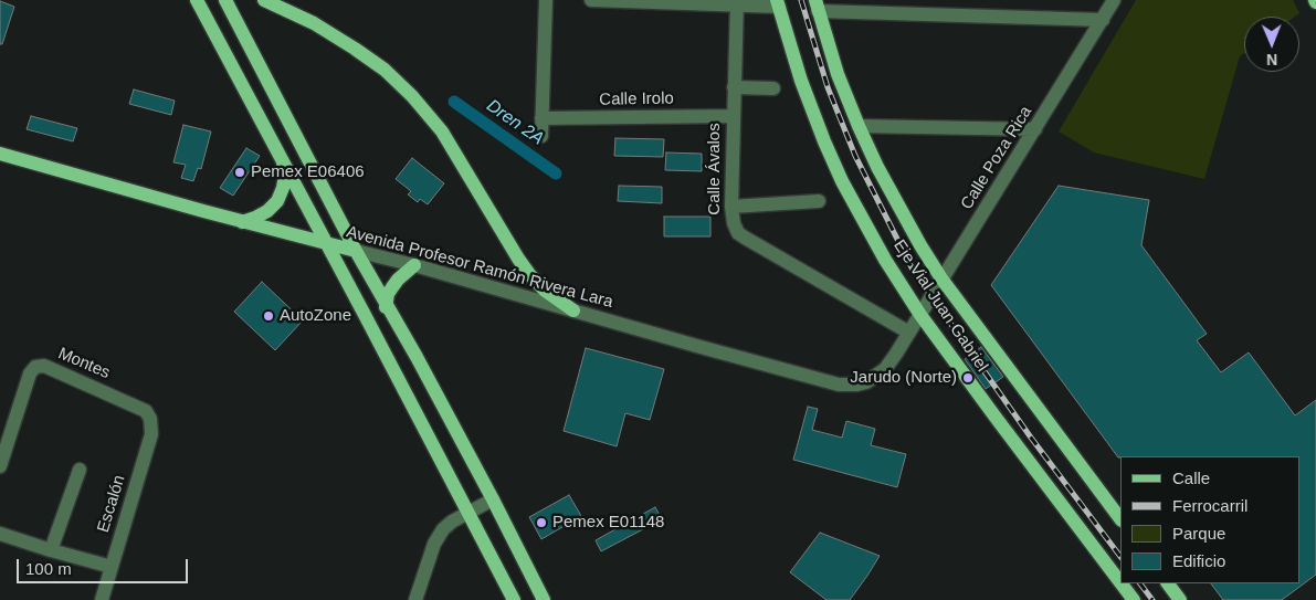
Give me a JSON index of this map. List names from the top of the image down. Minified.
{"streets":{"main road":["Avenida Profesor Ramón Rivera Lara","Eje Vial Juan Gabriel"],"street":["Calle Irolo","Calle Poza Rica","Calle Ávalos","Montes","Escalón"]},"crossings":[["Calle Irolo","Calle Ávalos"],["Calle Poza Rica","Avenida Profesor Ramón Rivera Lara"],["Calle Poza Rica","Eje Vial Juan Gabriel"],["Calle Ávalos","Avenida Profesor Ramón Rivera Lara"],["Avenida Profesor Ramón Rivera Lara","Eje Vial Juan Gabriel"],["Montes","Escalón"]],"water":["Dren 2A"],"places":["Pemex E06406","AutoZone","Jarudo (Norte)","Pemex E01148"],"legend":["Calle","Ferrocarril","Parque","Edificio"],"scale_bar":"100 m","north":"bottom"}
